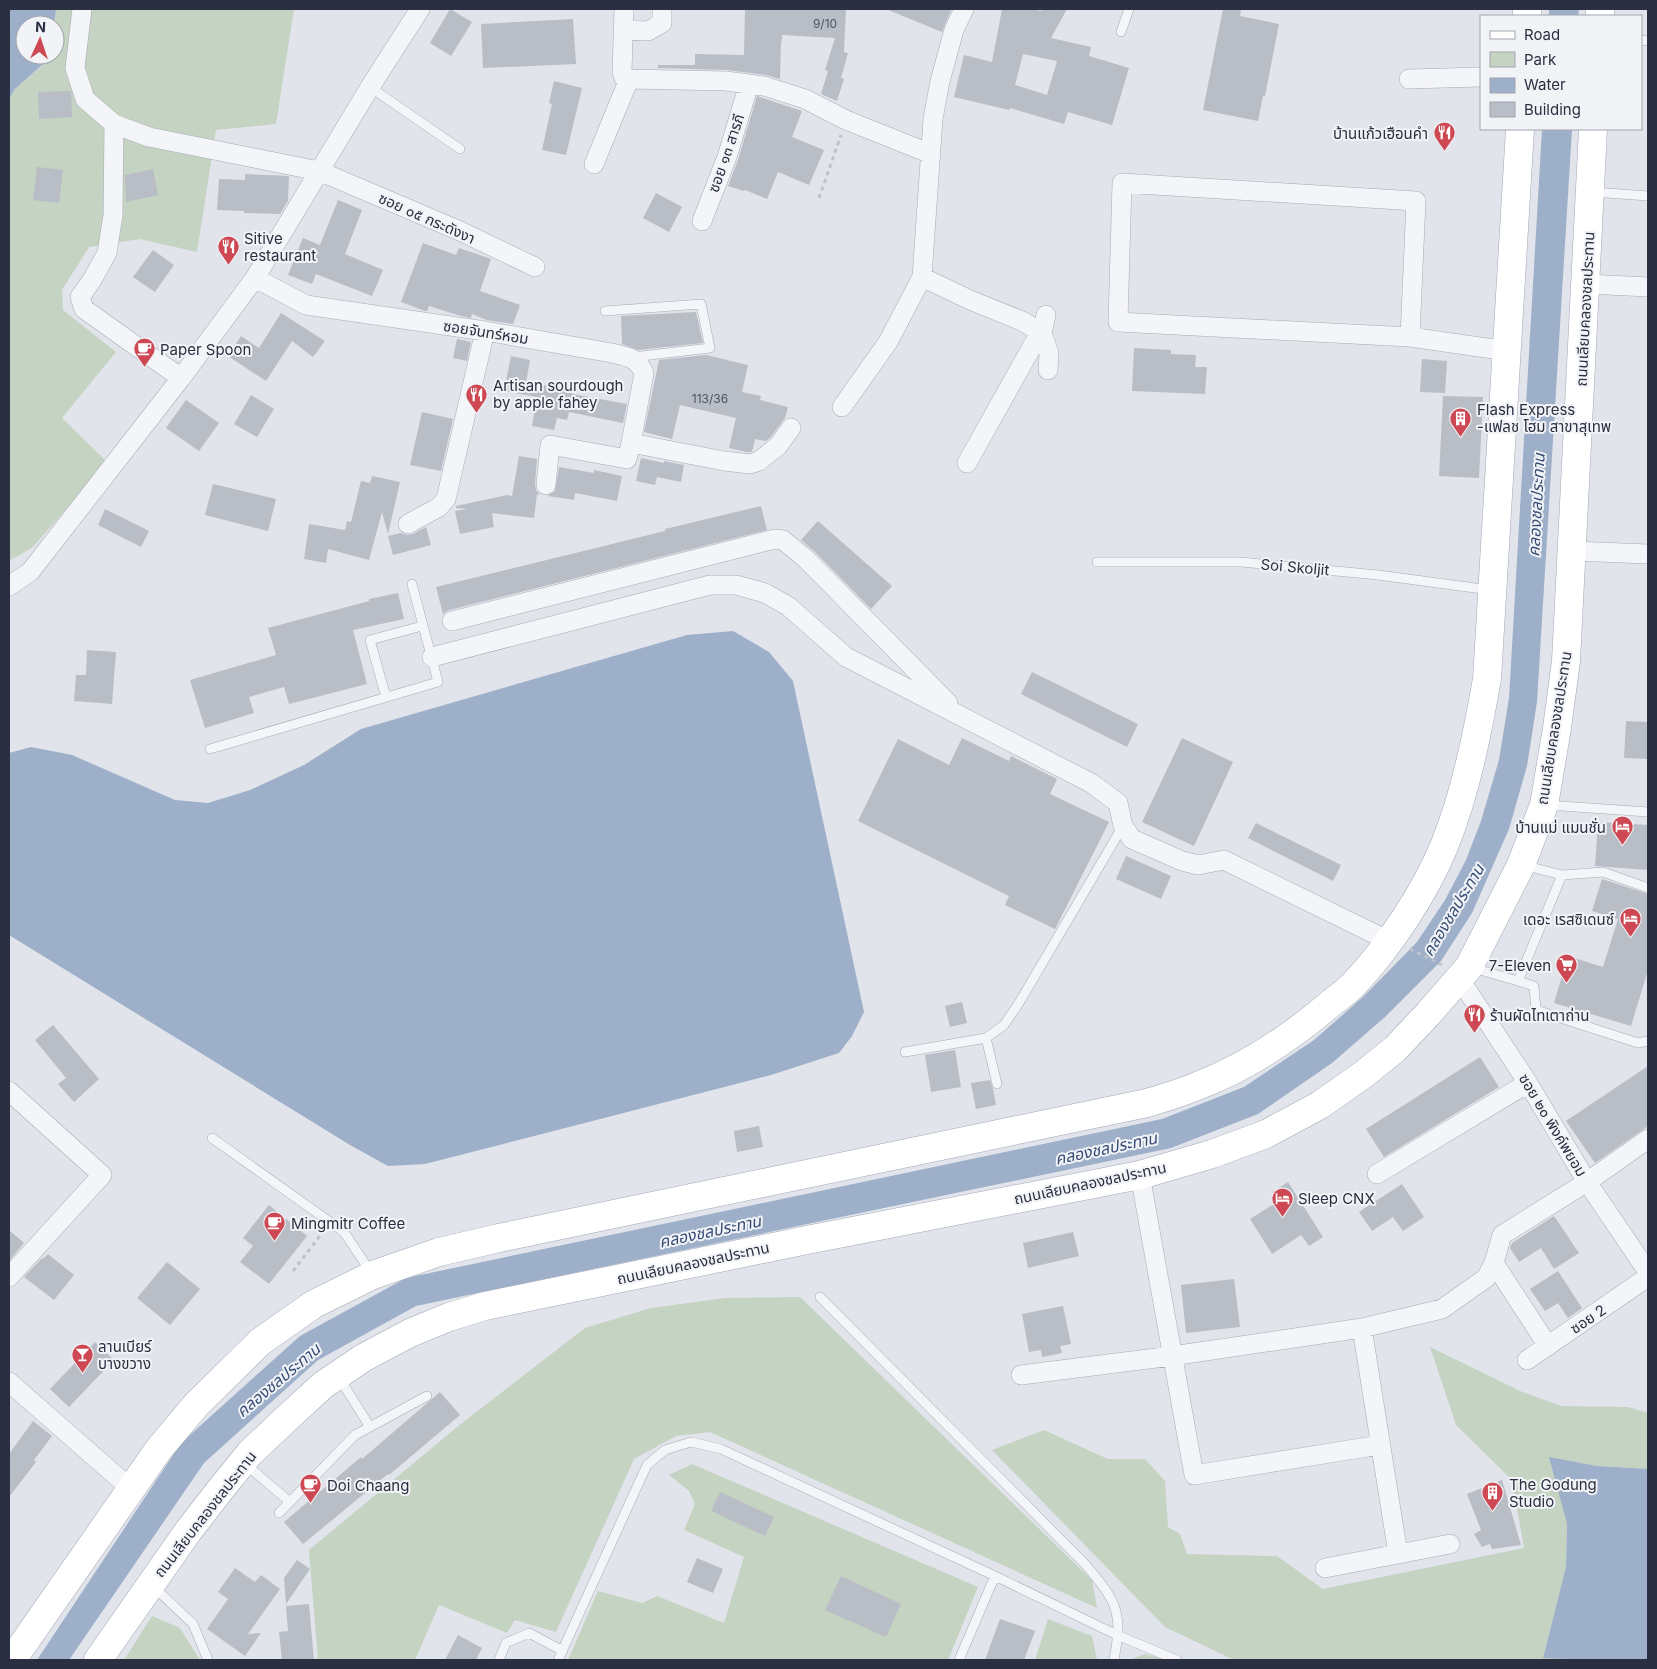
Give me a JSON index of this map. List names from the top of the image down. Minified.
{"streets":{"main road":["ถนนเลียบคลองชลประทาน"],"street":["ซอย ๑๓ สารภี","ซอย ๐๕ กระดังงา","ซอยจันทร์หอม","ซอย ๒๐ พิงค์พยอม","ซอย 2"],"lane":["Soi Skoljit"]},"crossings":[["ถนนเลียบคลองชลประทาน","ซอย ๒๐ พิงค์พยอม"]],"water":["คลองชลประทาน"],"places":{"restaurant":["บ้านแก้วเฮือนคำ","Sitive restaurant","Artisan sourdough by apple fahey","ร้านผัดไทเตาถ่าน"],"cafe":["Paper Spoon","Mingmitr Coffee","Doi Chaang"],"building":["Flash Express -แฟลช โฮม สาขาสุเทพ","The Godung Studio"],"hotel":["บ้านแม่ แมนชั่น","เดอะ เรสซิเดนซ์","Sleep CNX"],"supermarket":["7-Eleven"],"bar":["ลานเบียร์ บางขวาง"]},"house_numbers":["9/10","113/36"],"legend":["Road","Park","Water","Building"],"north":"top"}
